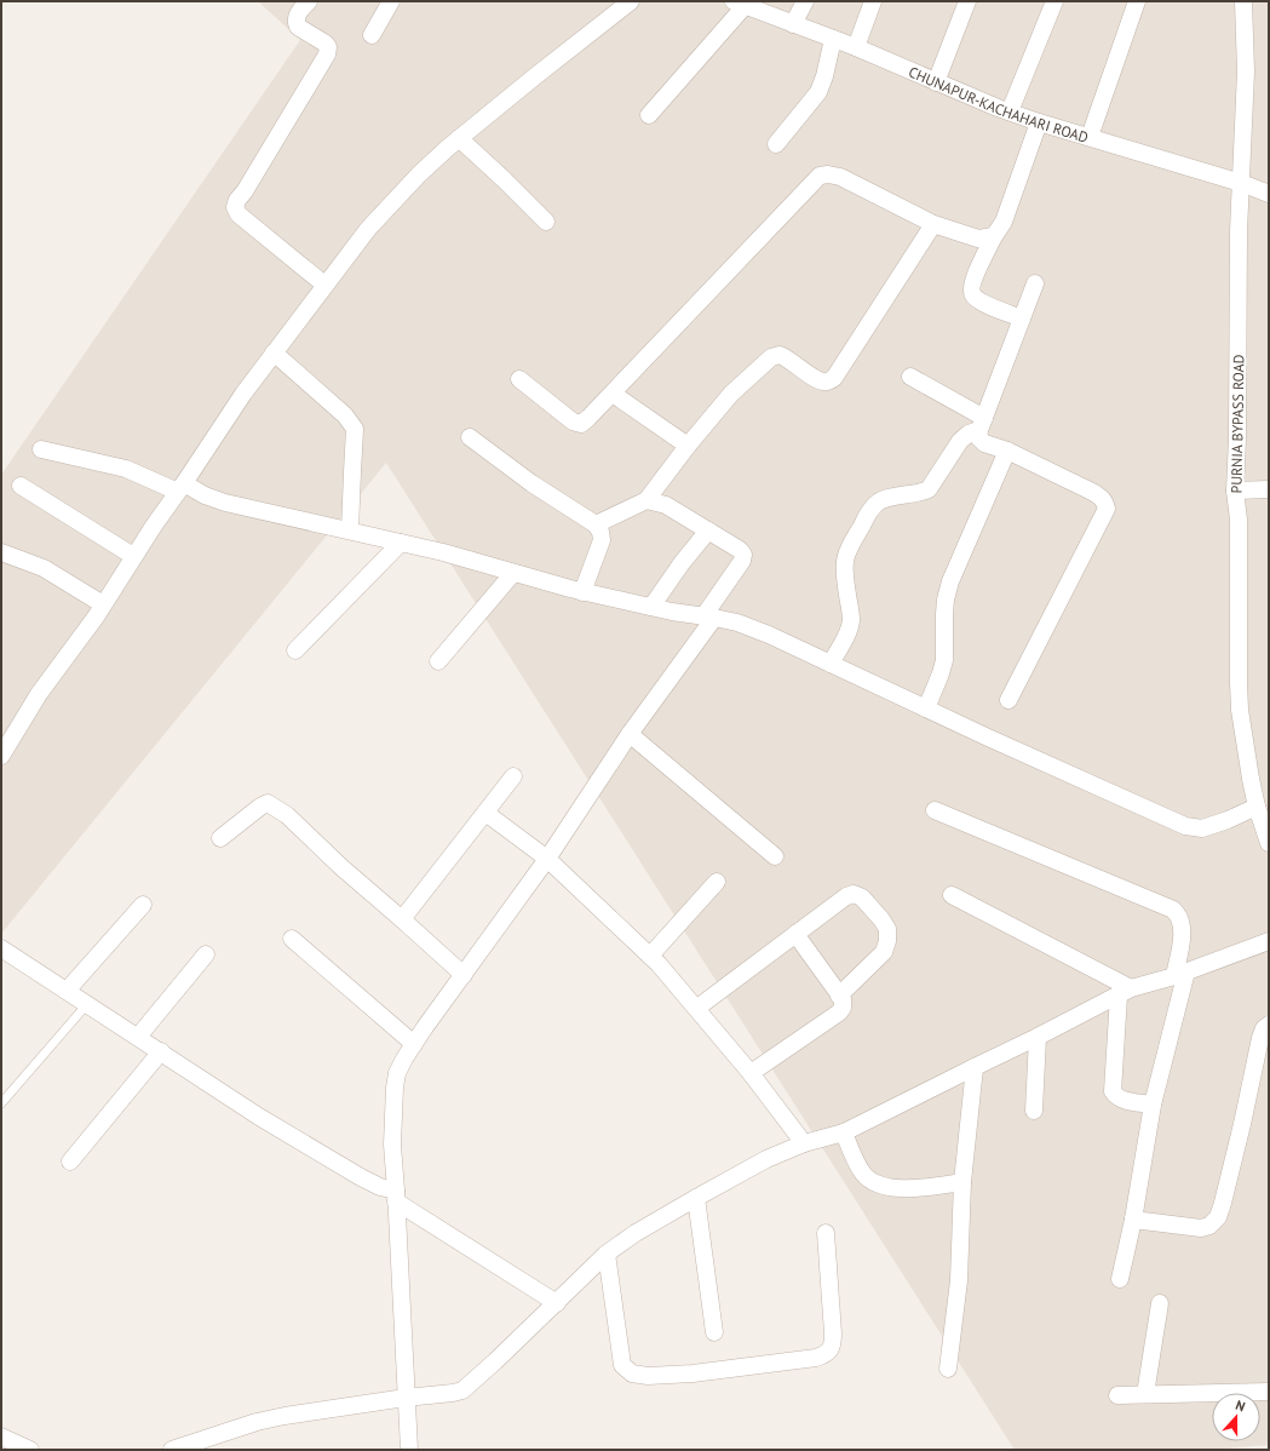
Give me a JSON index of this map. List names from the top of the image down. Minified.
{"streets":{"street":["CHUNAPUR-KACHAHARI ROAD","PURNIA BYPASS ROAD"]},"crossings":[["CHUNAPUR-KACHAHARI ROAD","PURNIA BYPASS ROAD"]],"north":"top"}
